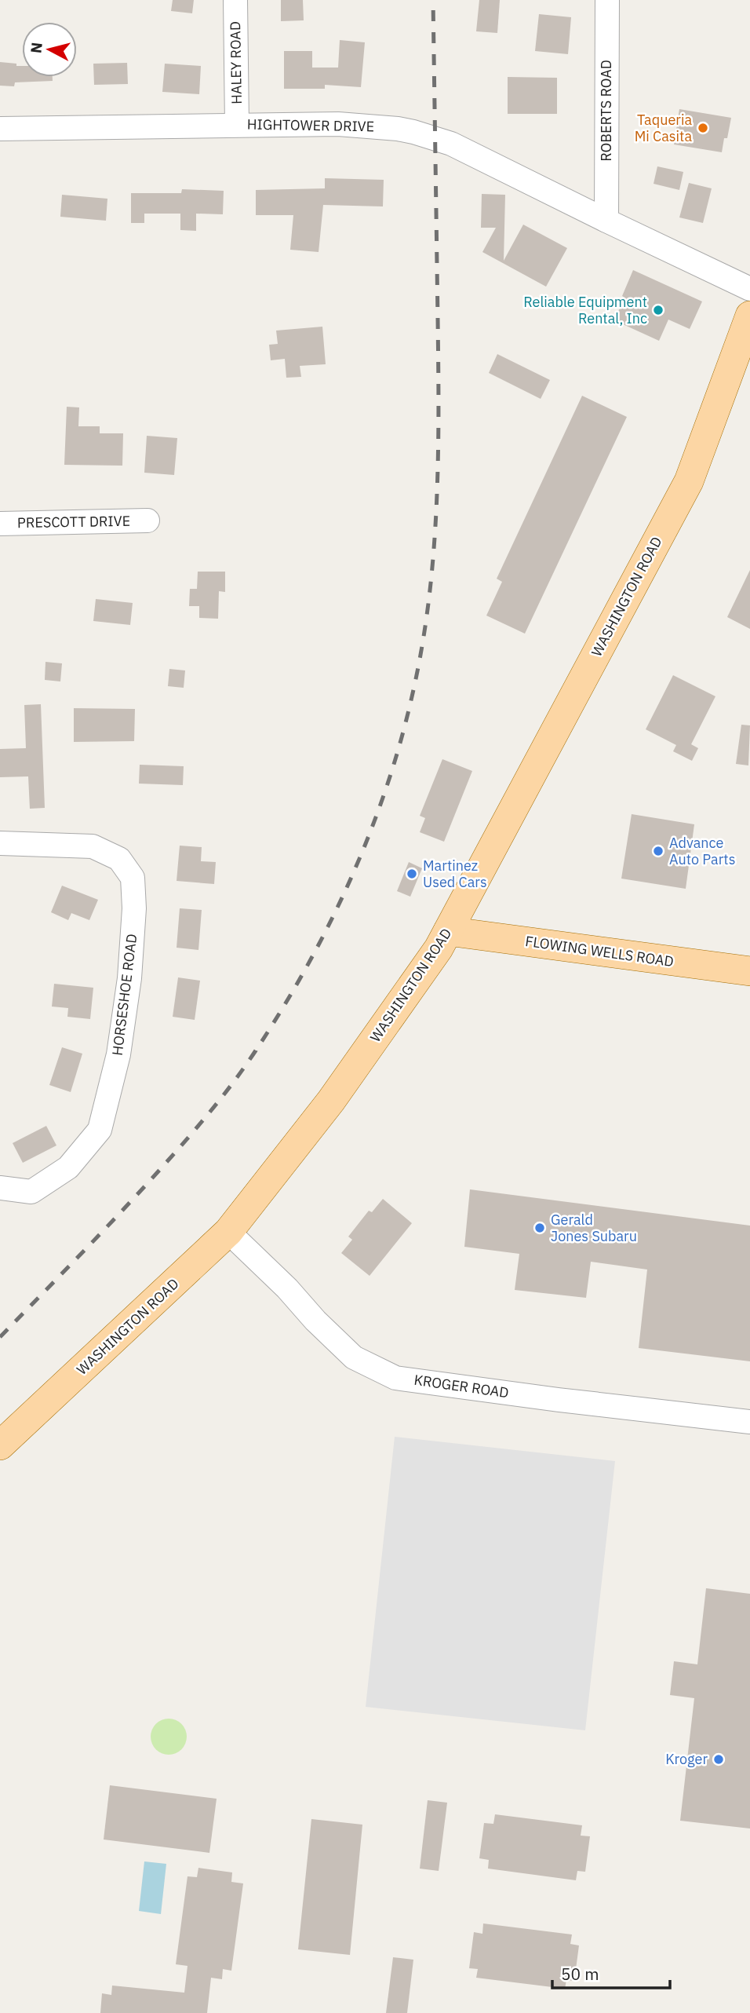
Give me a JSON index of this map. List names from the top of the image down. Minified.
{"streets":{"main road":["WASHINGTON ROAD","FLOWING WELLS ROAD"],"street":["HALEY ROAD","ROBERTS ROAD","HIGHTOWER DRIVE","PRESCOTT DRIVE","HORSESHOE ROAD","KROGER ROAD"]},"crossings":[["HALEY ROAD","HIGHTOWER DRIVE"],["ROBERTS ROAD","HIGHTOWER DRIVE"],["WASHINGTON ROAD","FLOWING WELLS ROAD"],["WASHINGTON ROAD","KROGER ROAD"]],"places":["Taqueria Mi Casita","Reliable Equipment Rental, Inc","Advance Auto Parts","Martinez Used Cars","Gerald Jones Subaru","Kroger"],"scale_bar":"50 m","north":"left"}
